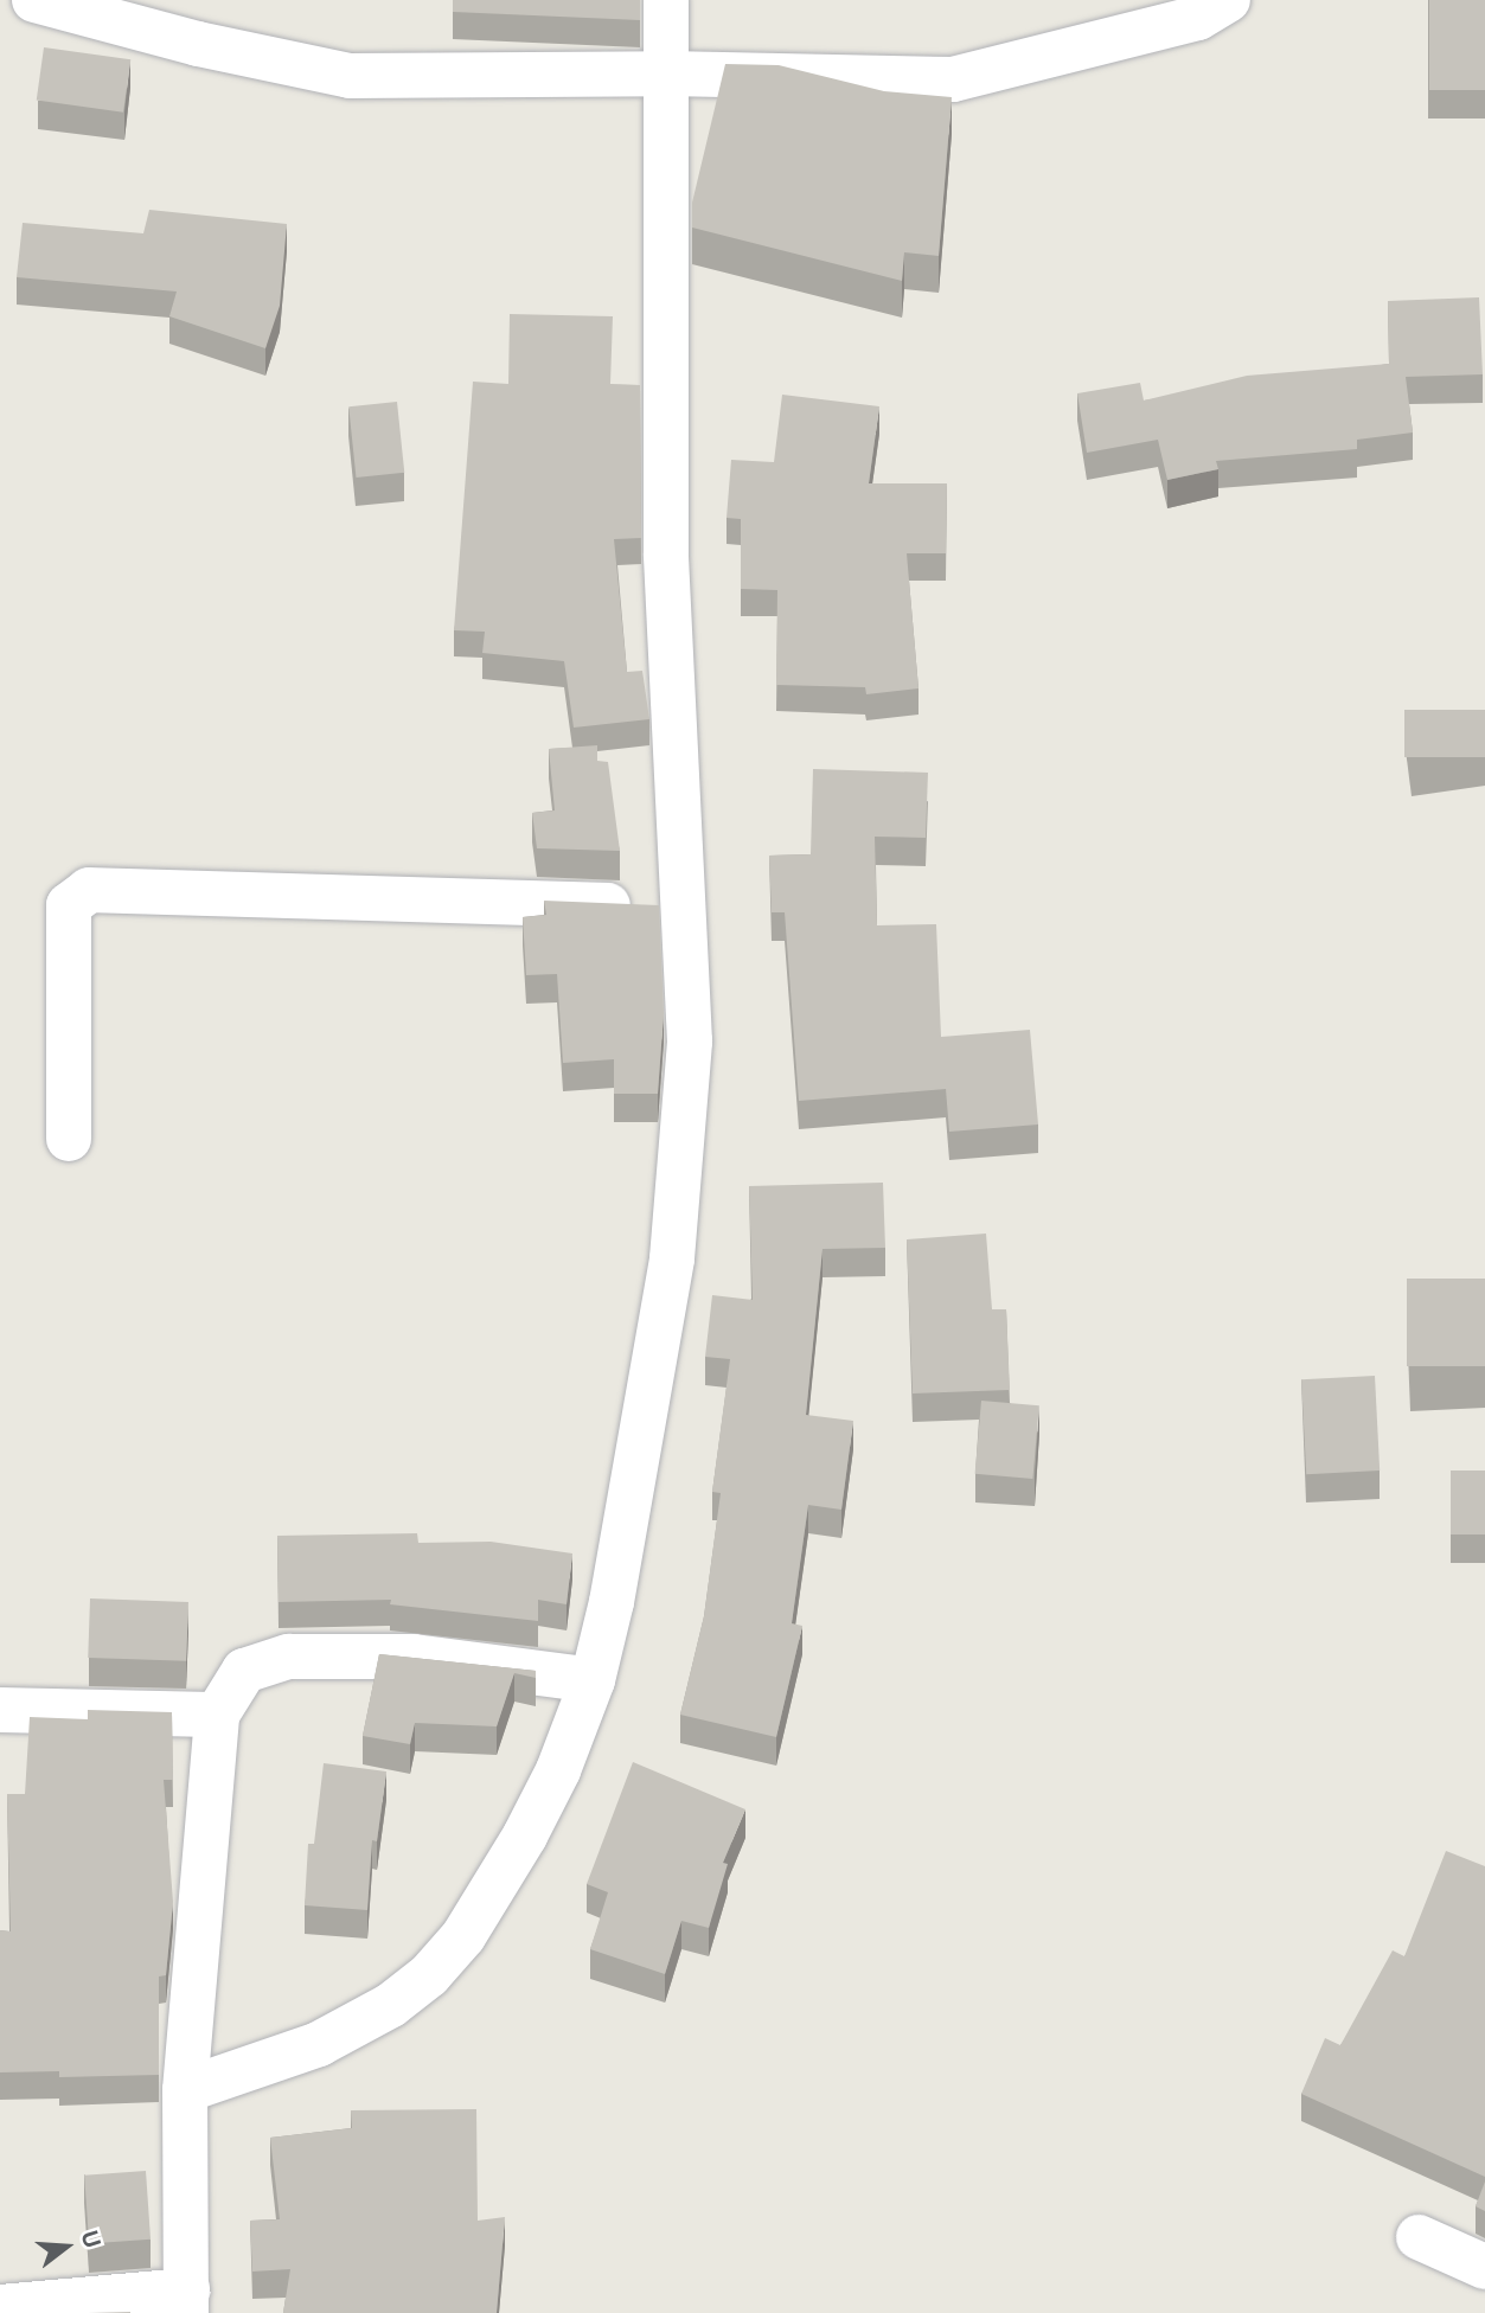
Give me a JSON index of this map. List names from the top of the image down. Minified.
{"north":"right"}
